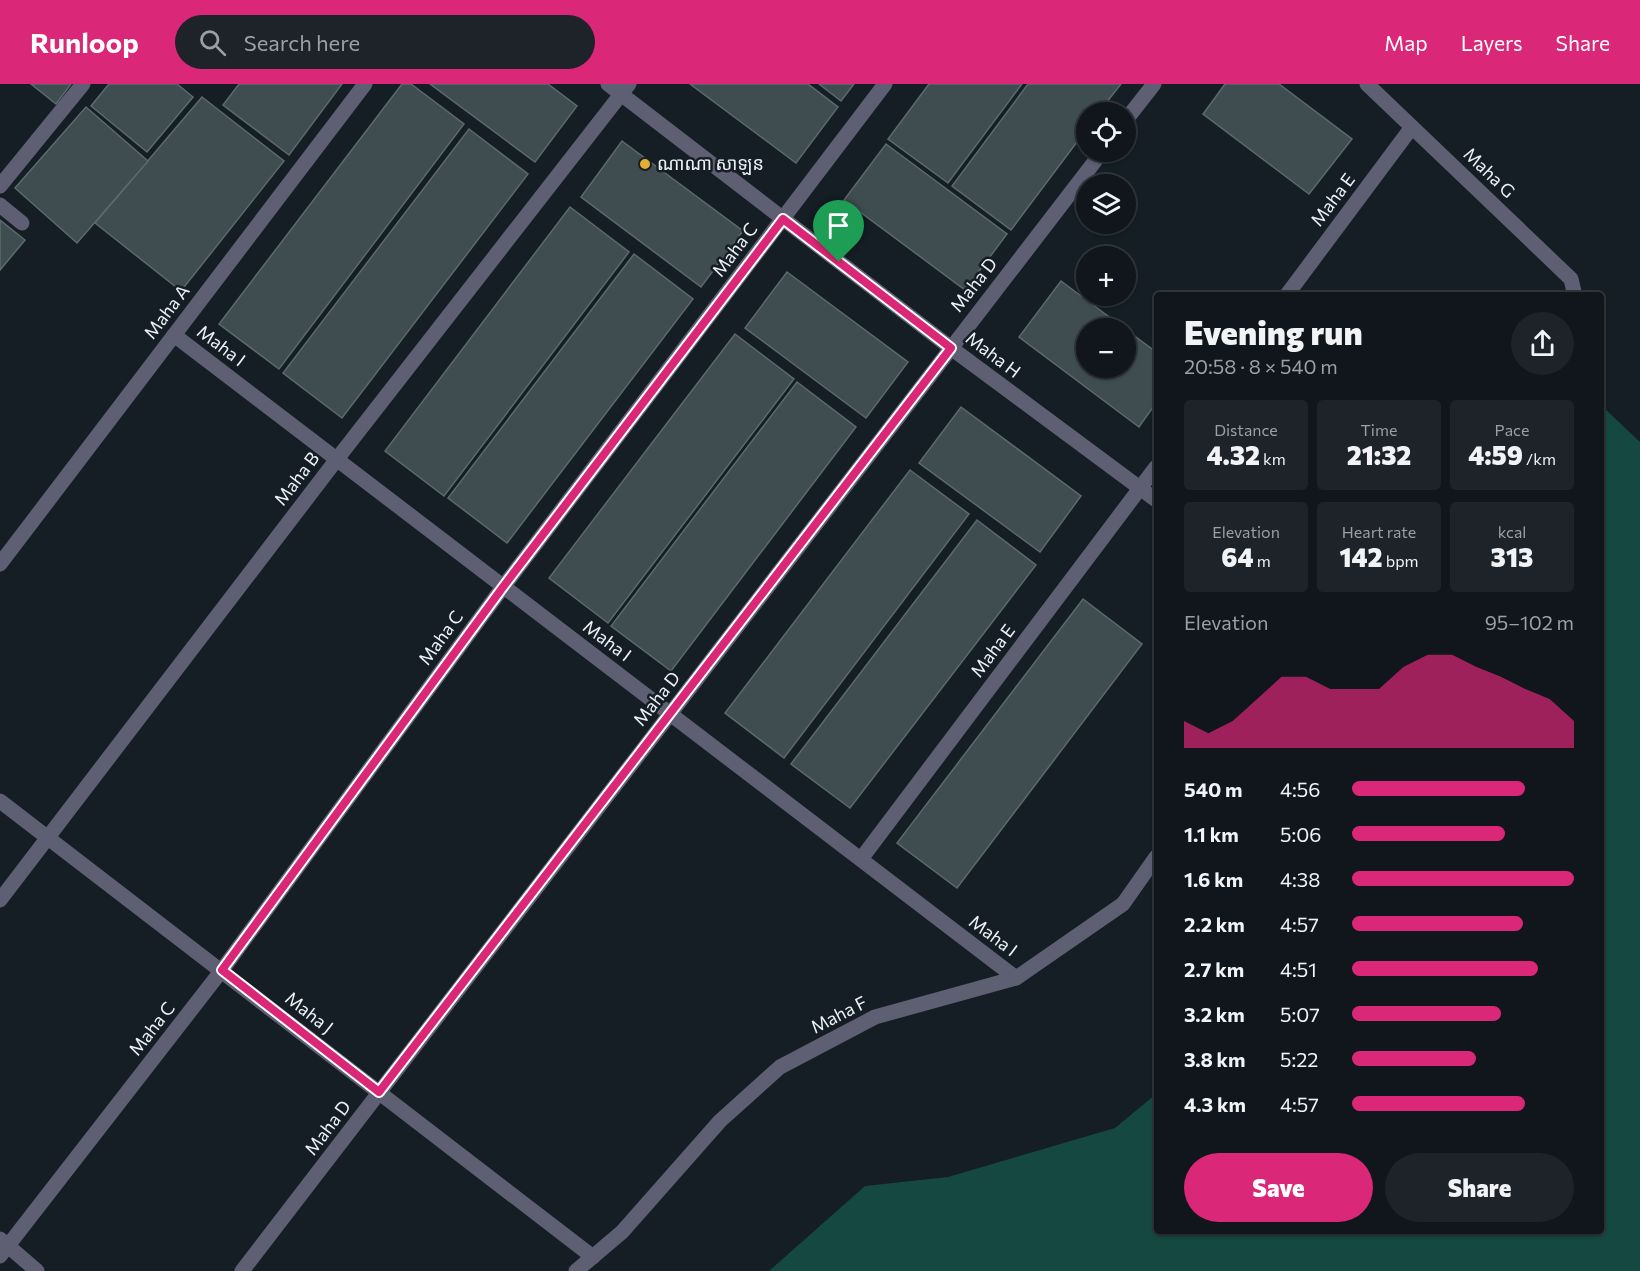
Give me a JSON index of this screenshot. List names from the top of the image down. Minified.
{"streets":{"street":["Maha G","Maha E","Maha C","Maha D","Maha A","Maha I","Maha H","Maha B","Maha J","Maha F"]},"crossings":[["Maha G","Maha E"],["Maha E","Maha I"],["Maha E","Maha H"],["Maha C","Maha I"],["Maha C","Maha H"],["Maha C","Maha J"],["Maha D","Maha I"],["Maha D","Maha H"],["Maha D","Maha J"],["Maha A","Maha I"],["Maha I","Maha B"],["Maha I","Maha F"],["Maha H","Maha B"],["Maha B","Maha J"],["Maha J","Maha F"]],"places":["ណាណា សាឡន"],"page":{"header":"Runloop","search":"Search here","nav":["Map","Layers","Share"],"map_buttons":["+","−"],"heading":["Evening run","20:58 · 8 × 540 m"],"stats":[["Distance","4.32 km"],["Time","21:32"],["Pace","4:59 /km"],["Elevation","64 m"],["Heart rate","142 bpm"],["kcal","313"]],"chart":["Elevation","95–102 m"],"list":[{"name":"540 m","note":"4:56"},{"name":"1.1 km","note":"5:06"},{"name":"1.6 km","note":"4:38"},{"name":"2.2 km","note":"4:57"},{"name":"2.7 km","note":"4:51"},{"name":"3.2 km","note":"5:07"},{"name":"3.8 km","note":"5:22"},{"name":"4.3 km","note":"4:57"}],"buttons":["Save","Share"]}}
